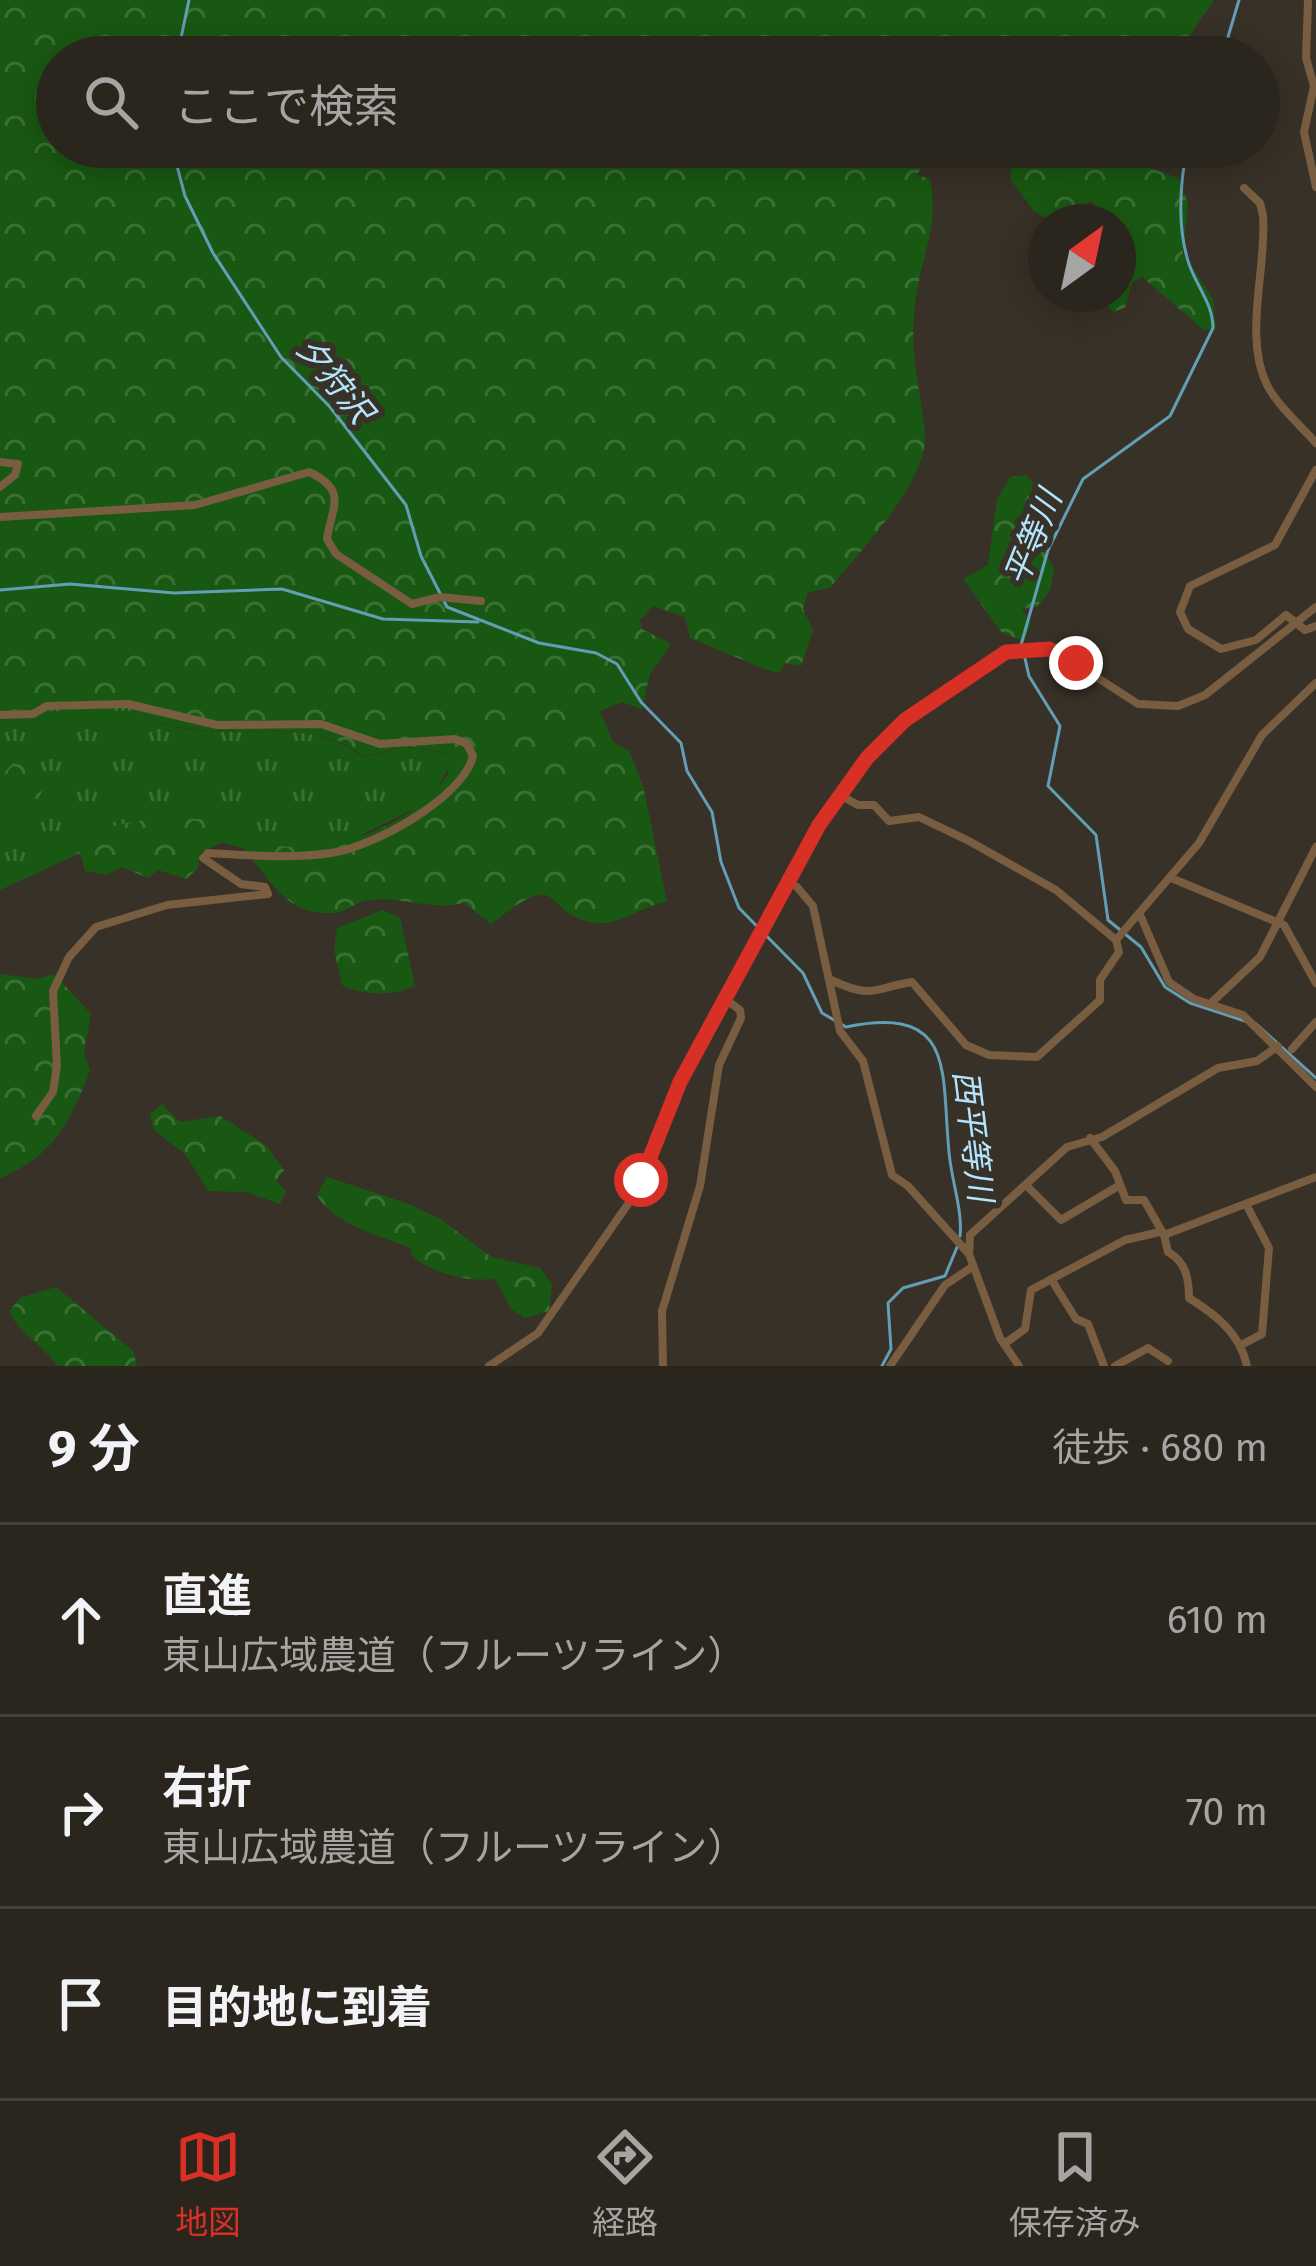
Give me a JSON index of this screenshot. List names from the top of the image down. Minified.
{"water":["夕狩沢","平等川","西平等川"],"north":"top right","page":{"search":"ここで検索","heading":["9 分","徒歩 · 680 m"],"list":[["直進","東山広域農道（フルーツライン）","610 m"],["右折","東山広域農道（フルーツライン）","70 m"],"目的地に到着"],"nav":["地図","経路","保存済み"]}}
